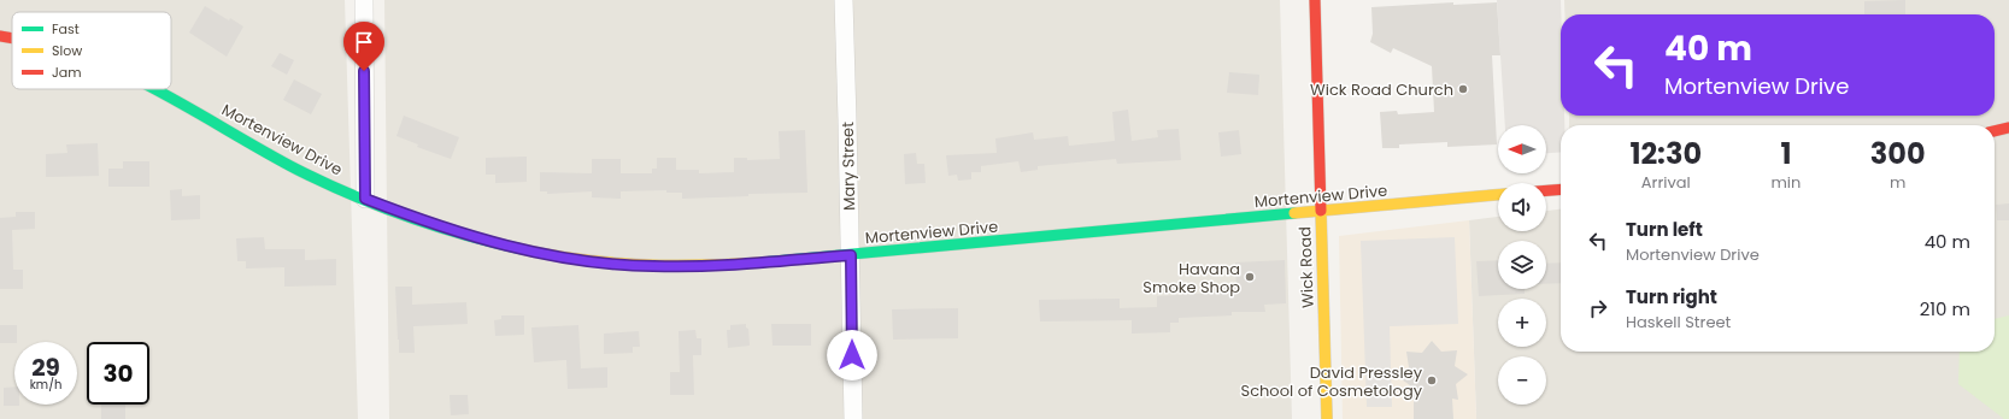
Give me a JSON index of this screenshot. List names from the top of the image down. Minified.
{"streets":{"street":["Mortenview Drive","Mary Street","Wick Road"]},"crossings":[["Mortenview Drive","Mary Street"],["Mortenview Drive","Wick Road"]],"places":["Wick Road Church","Havana Smoke Shop","David Pressley School of Cosmetology"],"legend":["Fast","Slow","Jam"],"north":"left","page":{"turn":["40 m","Mortenview Drive"],"map_buttons":["+","−"],"eta":["12:30","Arrival","1","min","300","m"],"list":[{"name":"Turn left","note":"Mortenview Drive","value":"40 m"},{"name":"Turn right","note":"Haskell Street","value":"210 m"}],"speed":"29 km/h","limit":"30"}}
